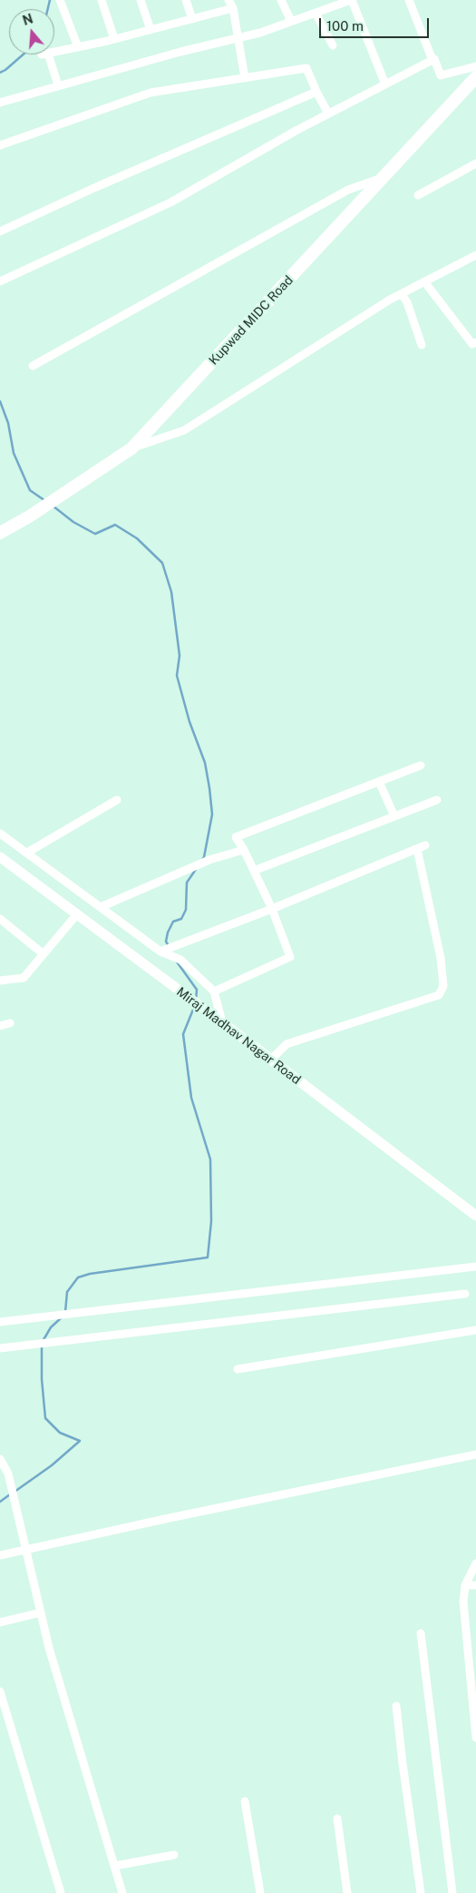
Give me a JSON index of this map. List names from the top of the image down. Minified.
{"streets":{"main road":["Kupwad MIDC Road"],"street":["Miraj Madhav Nagar Road"]},"scale_bar":"100 m","north":"top"}
